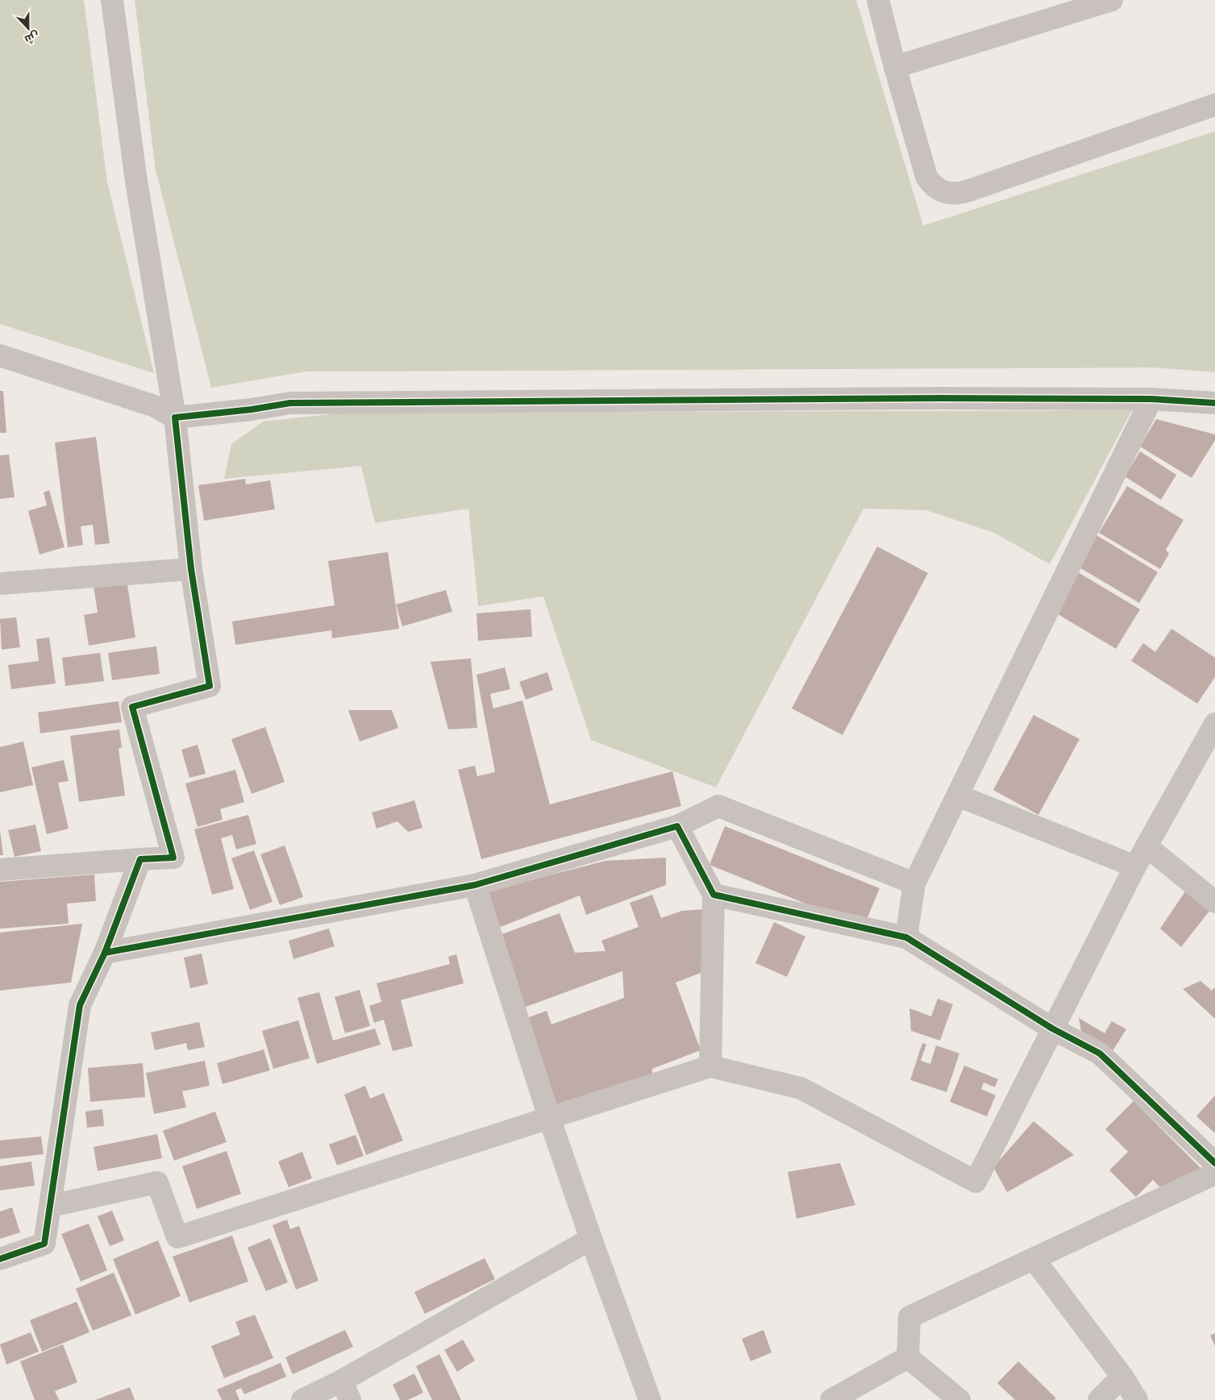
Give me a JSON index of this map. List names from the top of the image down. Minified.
{"north":"bottom"}
